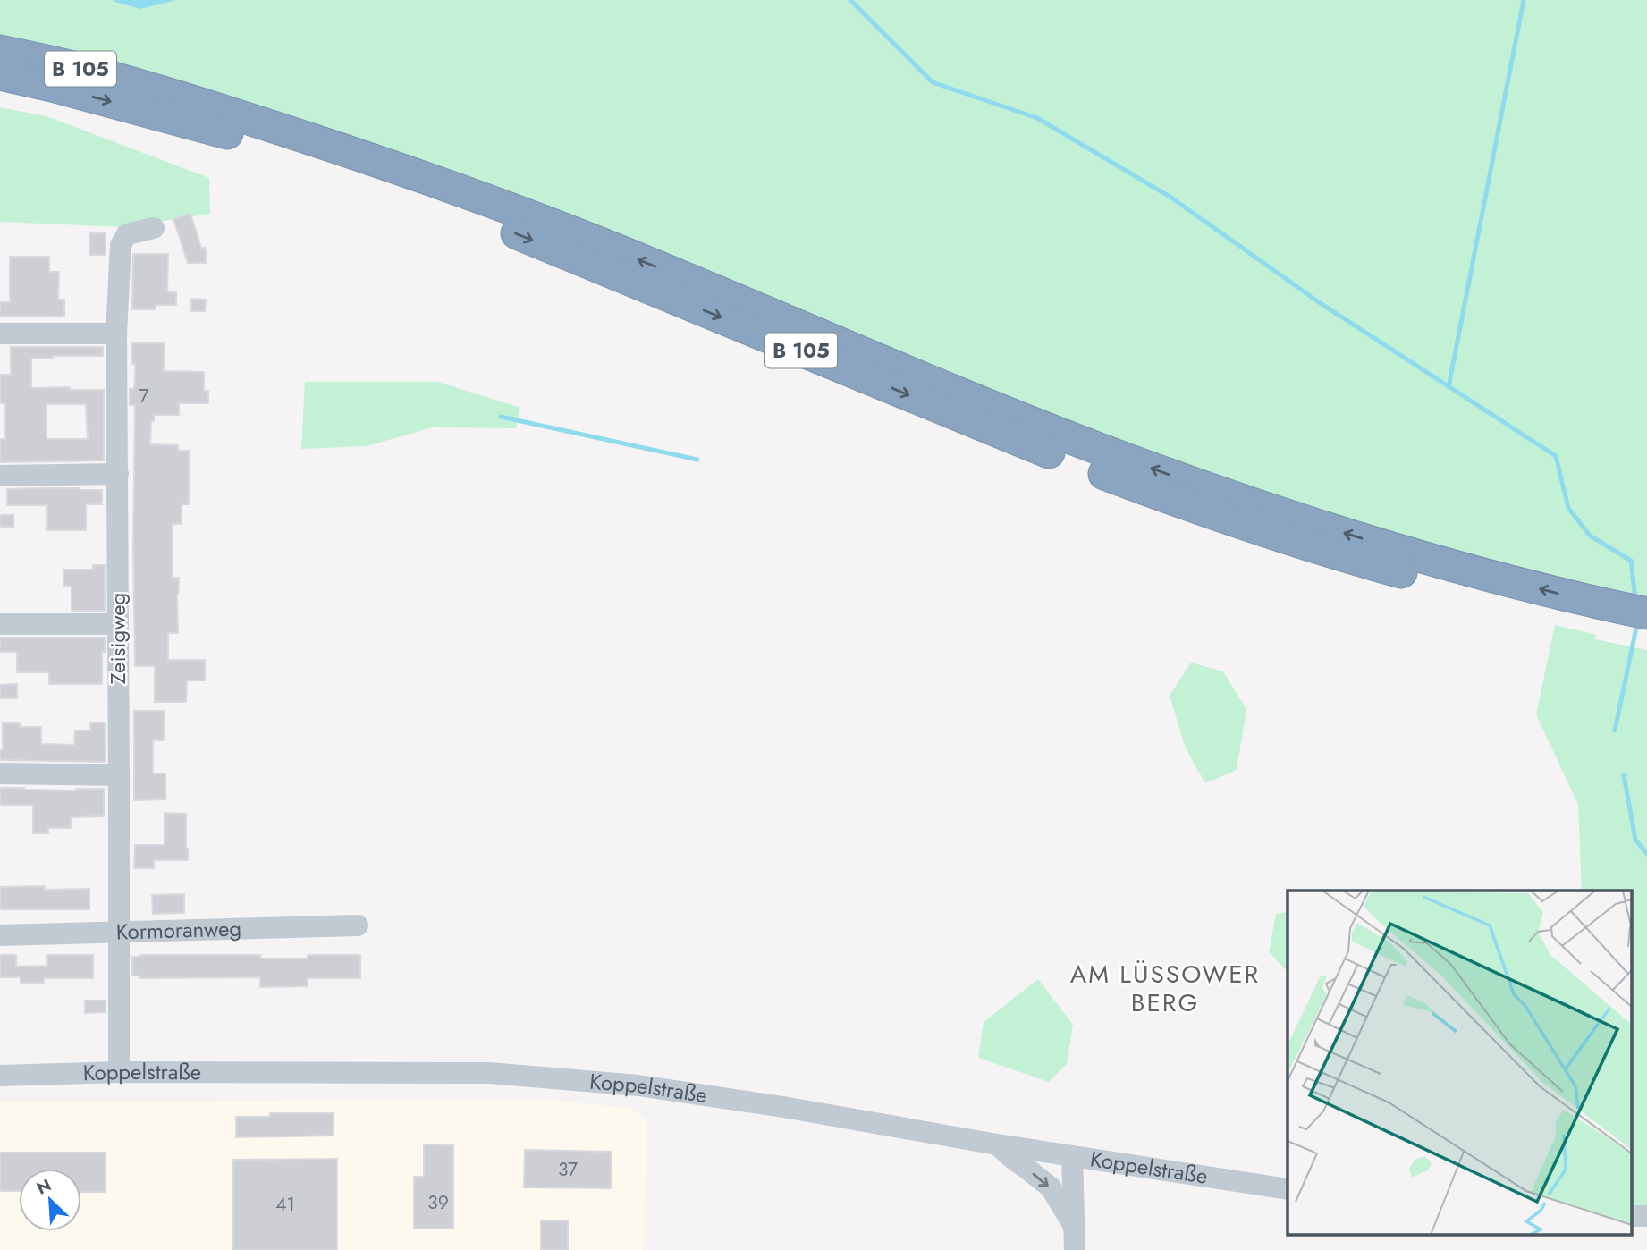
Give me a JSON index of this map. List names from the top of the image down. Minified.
{"streets":{"highway":["B 105"],"street":["Zeisigweg","Kormoranweg","Koppelstraße"]},"crossings":[["Zeisigweg","Kormoranweg"],["Zeisigweg","Koppelstraße"]],"districts":["AM LÜSSOWER BERG"],"house_numbers":["7","37","39","41"],"north":"top left"}
